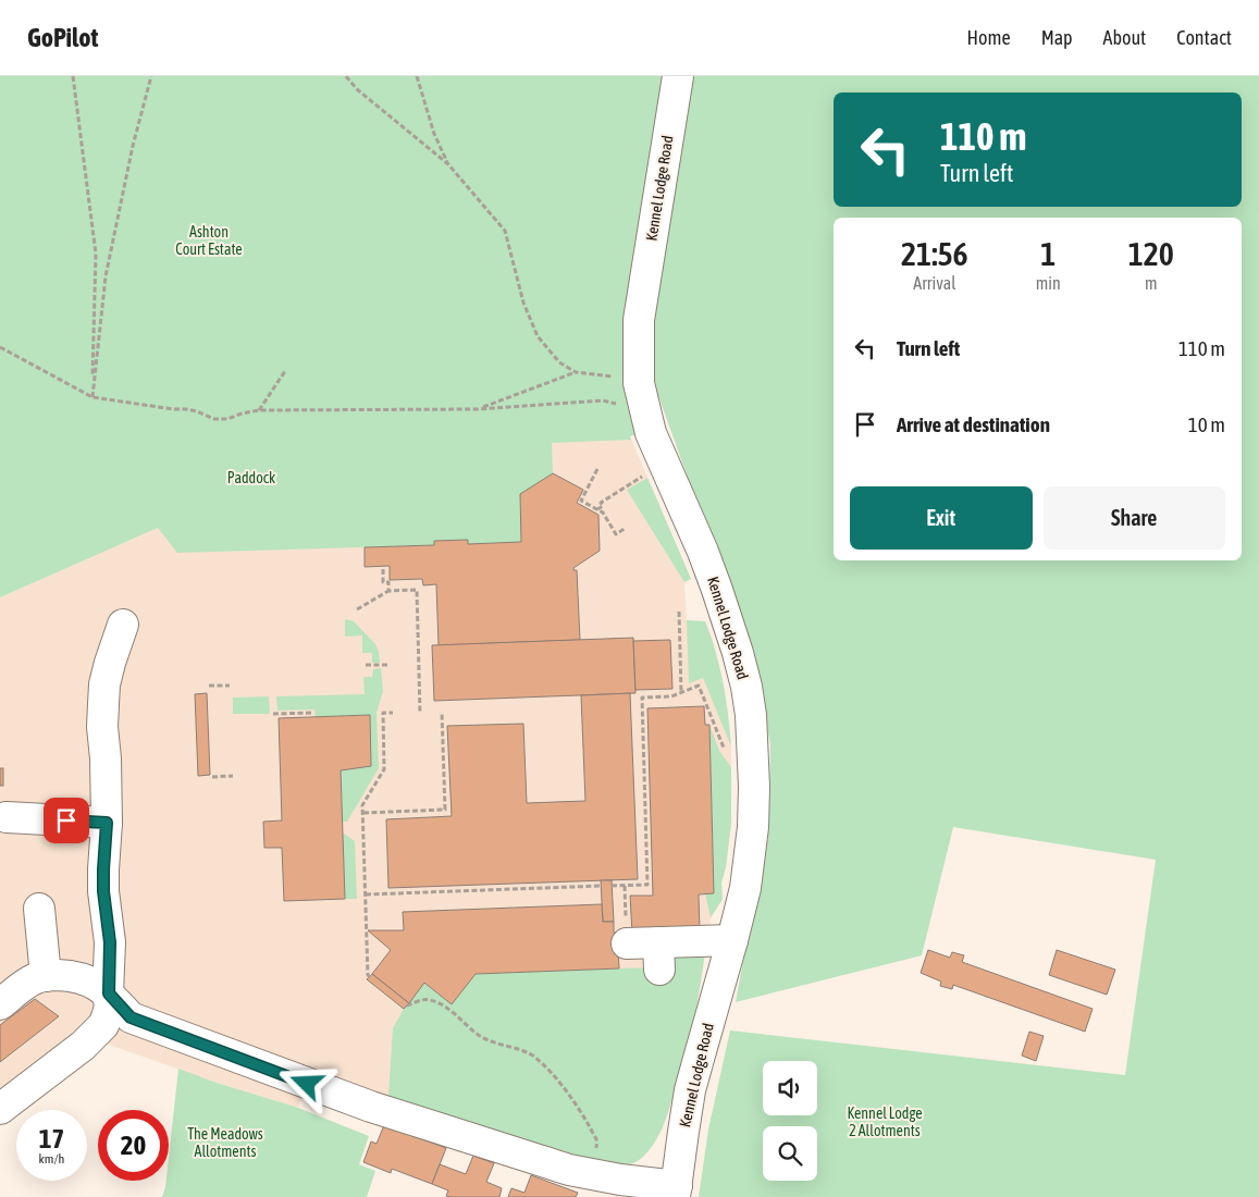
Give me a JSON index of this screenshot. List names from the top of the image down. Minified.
{"streets":{"street":["Kennel Lodge Road"]},"parks":["Ashton Court Estate","Paddock","Kennel Lodge 2 Allotments","The Meadows Allotments"],"page":{"header":"GoPilot","nav":["Home","Map","About","Contact"],"turn":["110 m","Turn left"],"eta":["21:56","Arrival","1","min","120","m"],"list":[{"name":"Turn left","value":"110 m"},{"name":"Arrive at destination","value":"10 m"}],"buttons":["Exit","Share"],"speed":"17 km/h","limit":"20"}}
